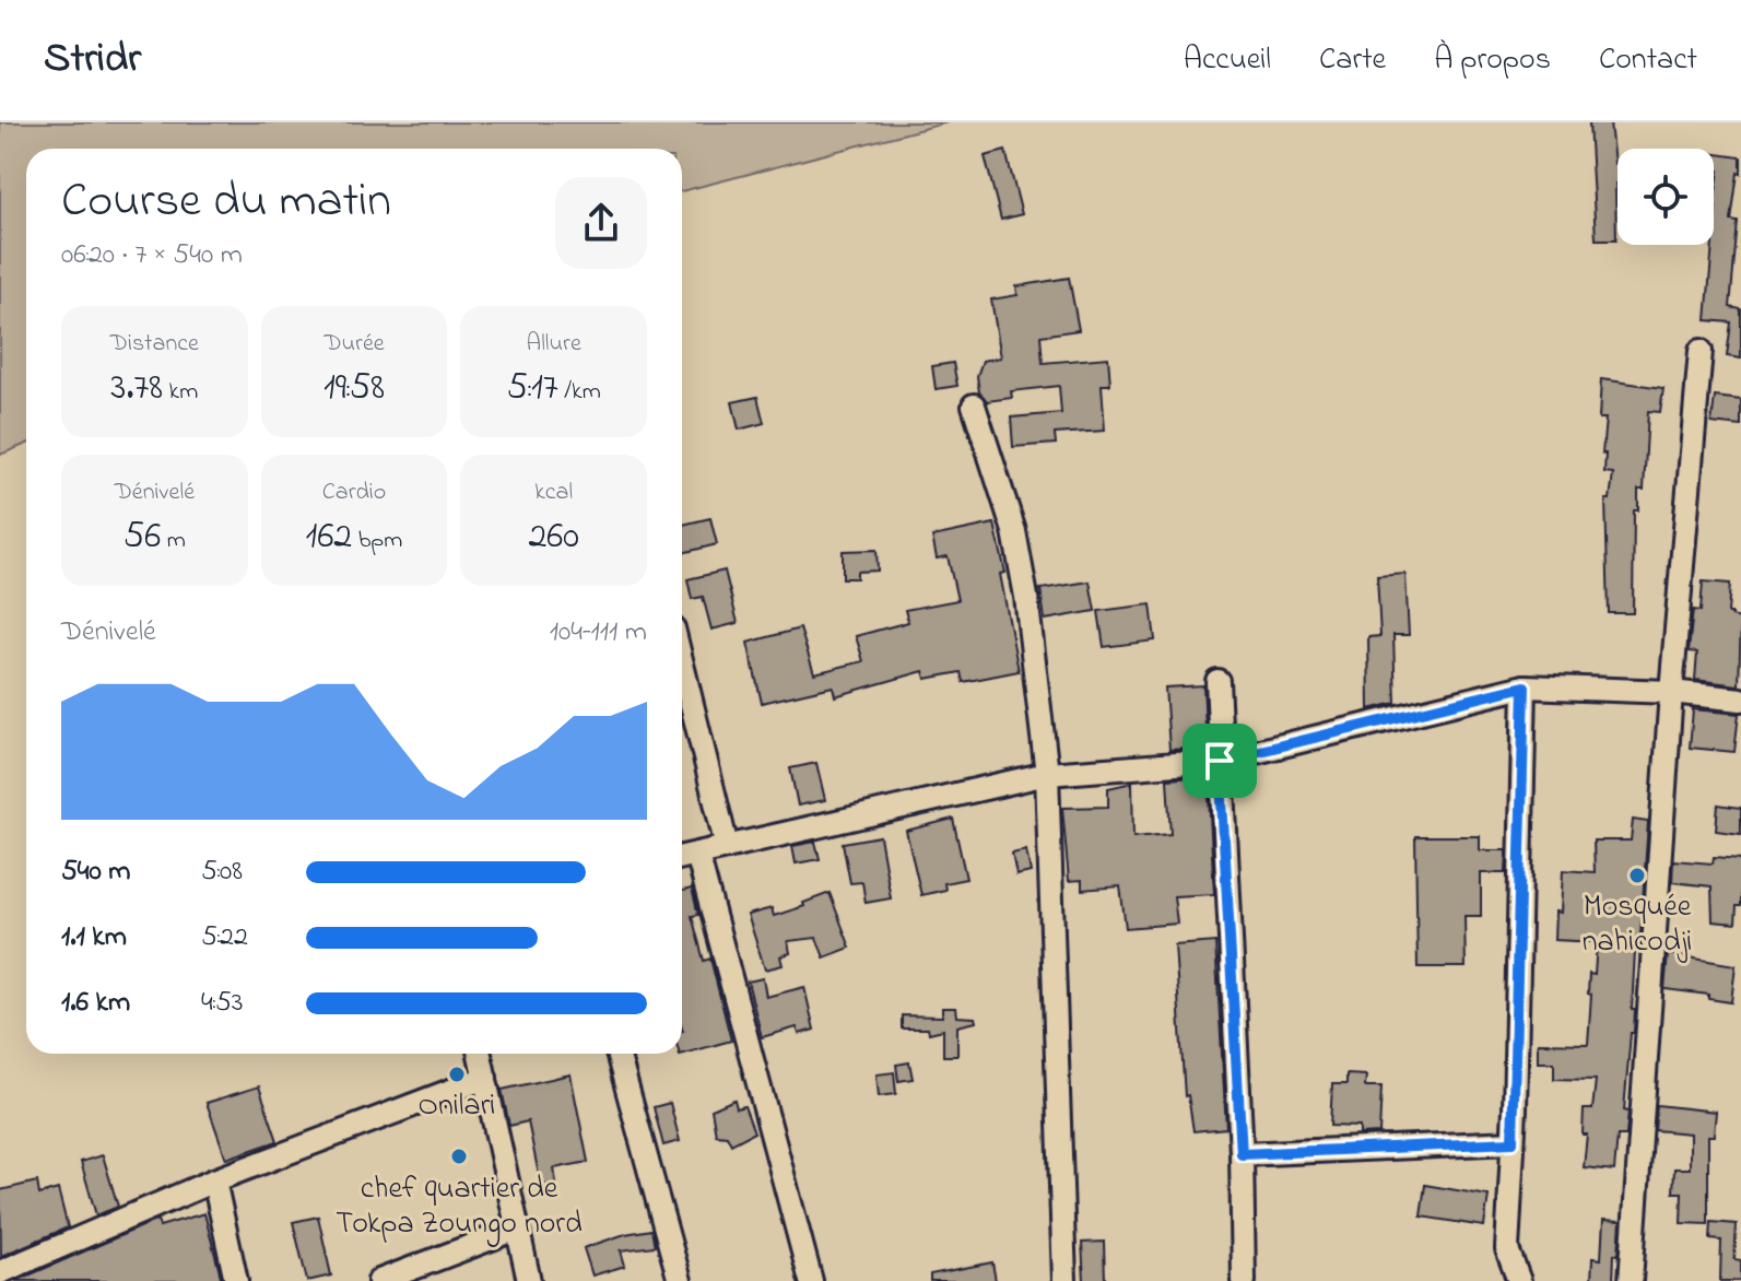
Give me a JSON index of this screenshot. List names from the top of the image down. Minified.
{"places":["Mosquée nahicodji","Onilari","chef quartier de Tokpa Zoungo nord"],"page":{"header":"Stridr","nav":["Accueil","Carte","À propos","Contact"],"heading":["Course du matin","06:20 · 7 × 540 m"],"stats":[["Distance","3.78 km"],["Durée","19:58"],["Allure","5:17 /km"],["Dénivelé","56 m"],["Cardio","162 bpm"],["kcal","260"]],"chart":["Dénivelé","104–111 m"],"list":[{"name":"540 m","note":"5:08"},{"name":"1.1 km","note":"5:22"},{"name":"1.6 km","note":"4:53"}]}}
